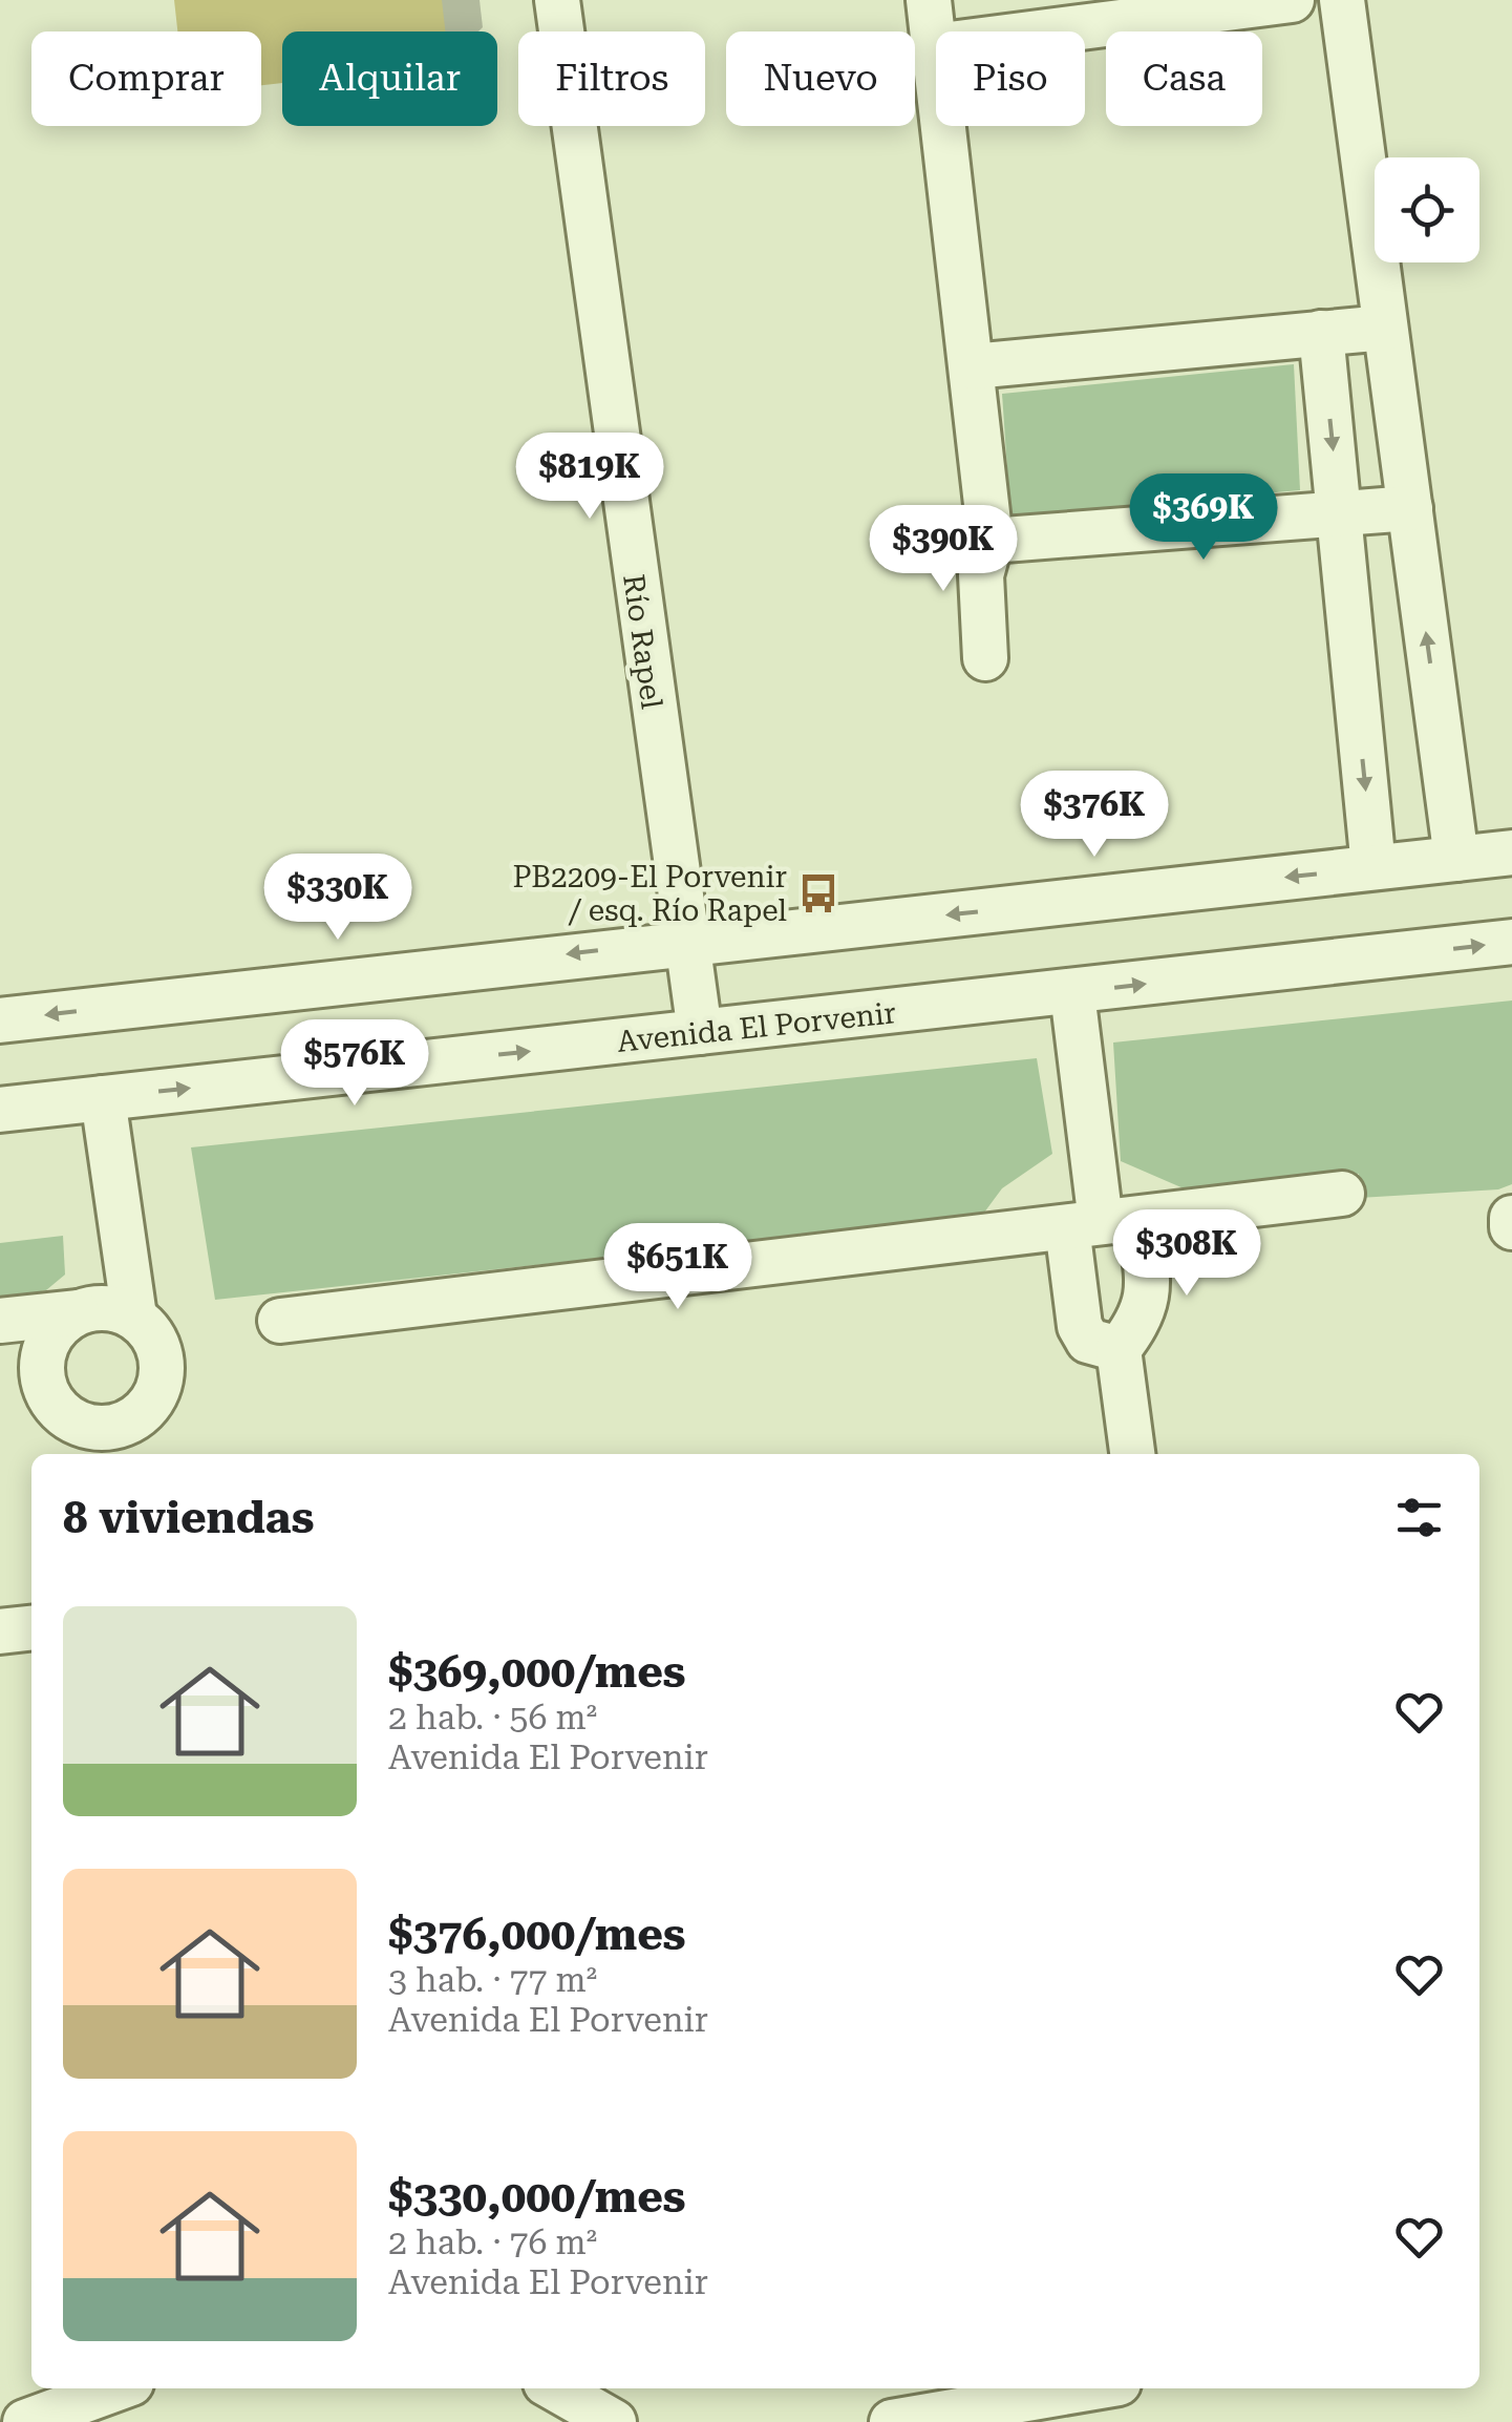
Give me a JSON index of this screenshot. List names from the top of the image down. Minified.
{"streets":{"street":["Río Rapel","Avenida El Porvenir"]},"crossings":[["Río Rapel","Avenida El Porvenir"]],"places":{"bus stop":["PB2209-El Porvenir / esq. Río Rapel"]},"page":{"chip":["Comprar","Alquilar","Filtros","Nuevo","Piso","Casa"],"price":["$819K","$369K","$390K","$376K","$330K","$576K","$308K","$651K"],"heading":"8 viviendas","list":[{"name":"$369,000/mes","note":"2 hab. · 56 m² · Avenida El Porvenir"},{"name":"$376,000/mes","note":"3 hab. · 77 m² · Avenida El Porvenir"},{"name":"$330,000/mes","note":"2 hab. · 76 m² · Avenida El Porvenir"}]}}
